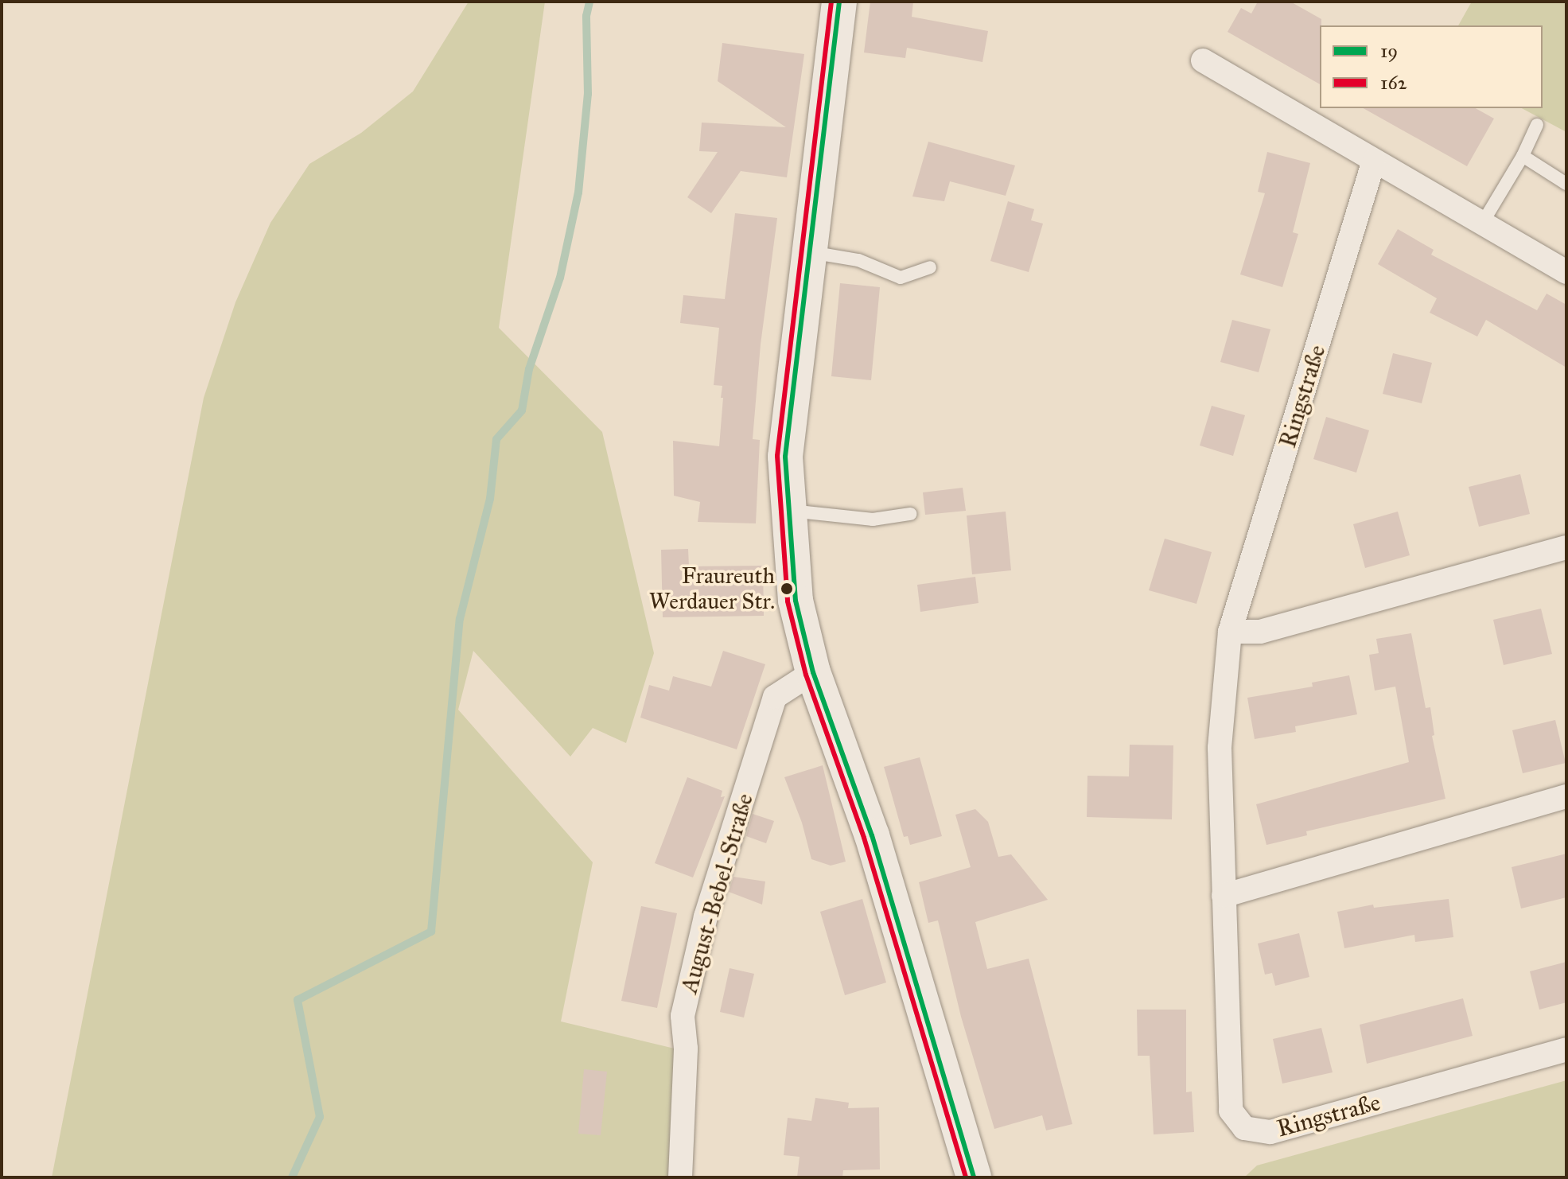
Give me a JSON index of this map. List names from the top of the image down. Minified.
{"streets":{"street":["Ringstraße","August-Bebel-Straße"]},"places":["Fraureuth Werdauer Str."],"lines":["transit line 19","transit line 162"],"legend":["19","162"]}
